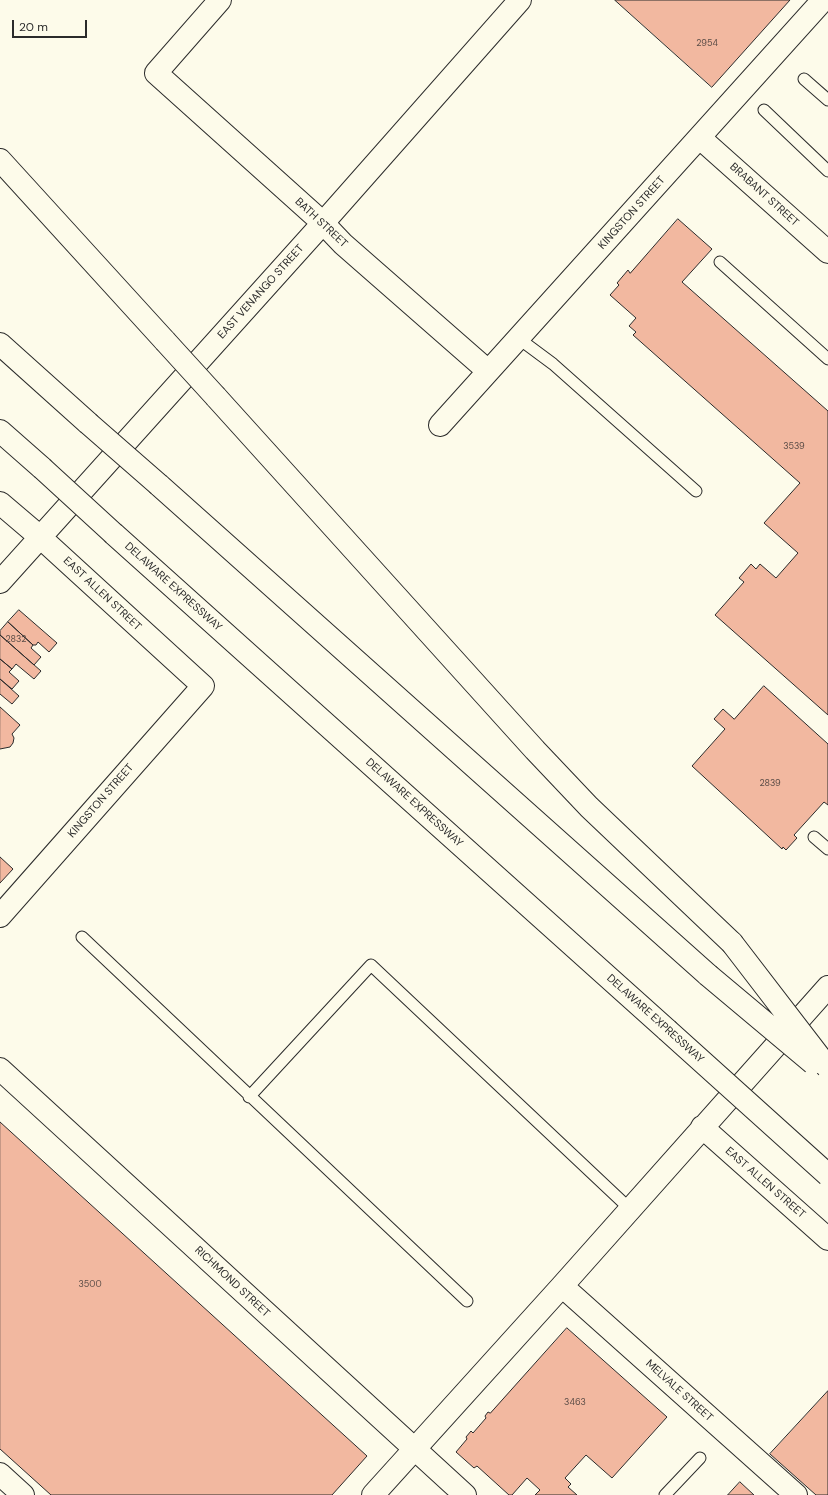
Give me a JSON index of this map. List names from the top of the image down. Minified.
{"streets":{"main road":["BRABANT STREET","KINGSTON STREET","BATH STREET","EAST VENANGO STREET","DELAWARE EXPRESSWAY","EAST ALLEN STREET","RICHMOND STREET","MELVALE STREET"]},"crossings":[["BRABANT STREET","KINGSTON STREET"],["KINGSTON STREET","BATH STREET"],["KINGSTON STREET","EAST ALLEN STREET"],["BATH STREET","EAST VENANGO STREET"],["EAST VENANGO STREET","EAST ALLEN STREET"]],"house_numbers":["2954","3539","2832","2839","3500","3463"],"scale_bar":"20 m"}
